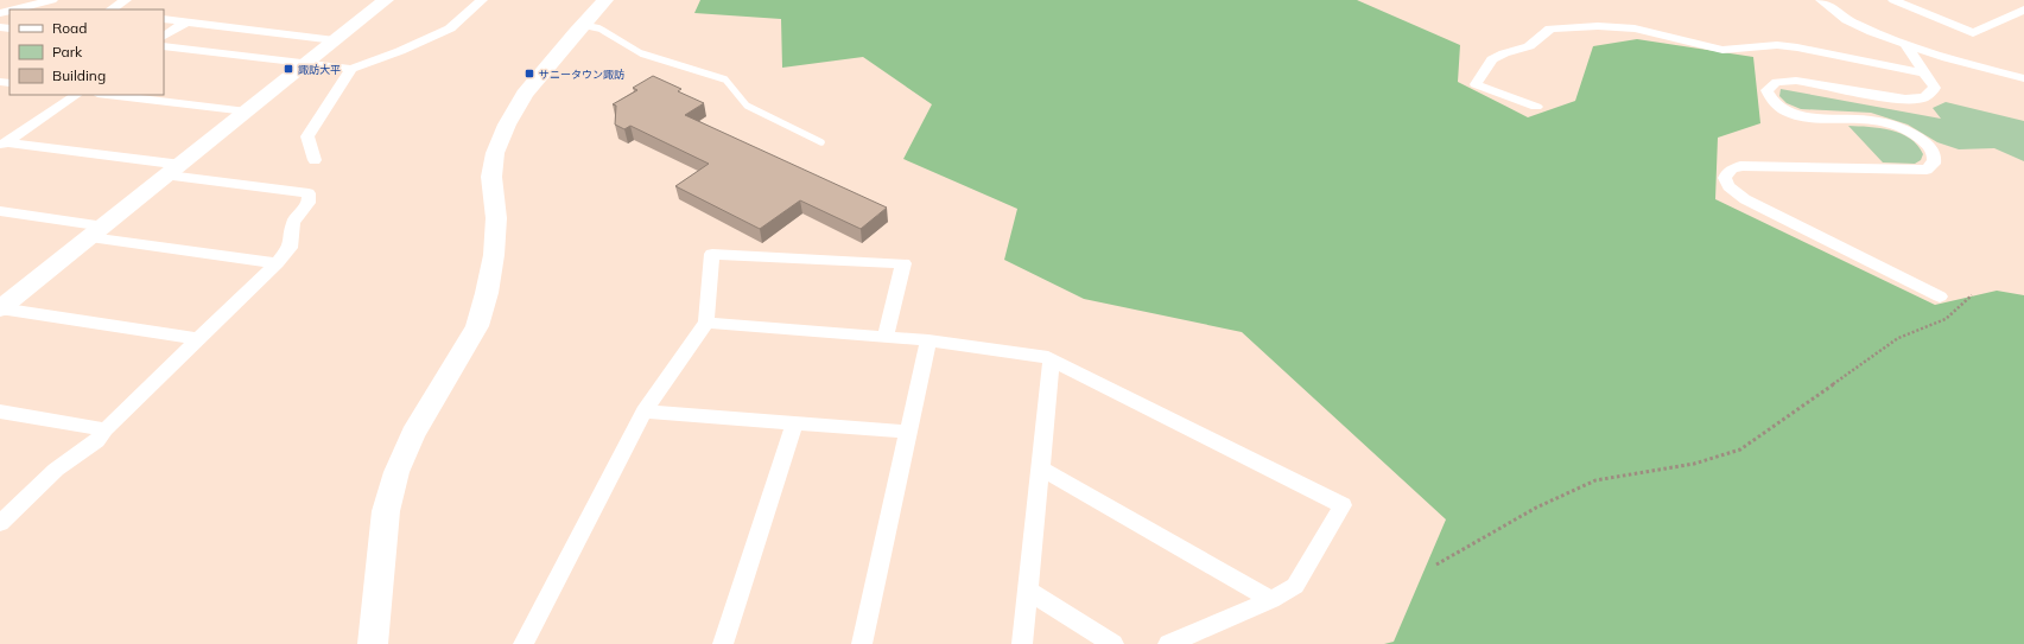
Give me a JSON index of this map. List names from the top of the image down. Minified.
{"places":{"transit":["諏訪大平","サニータウン諏訪"]},"legend":["Road","Park","Building"]}
